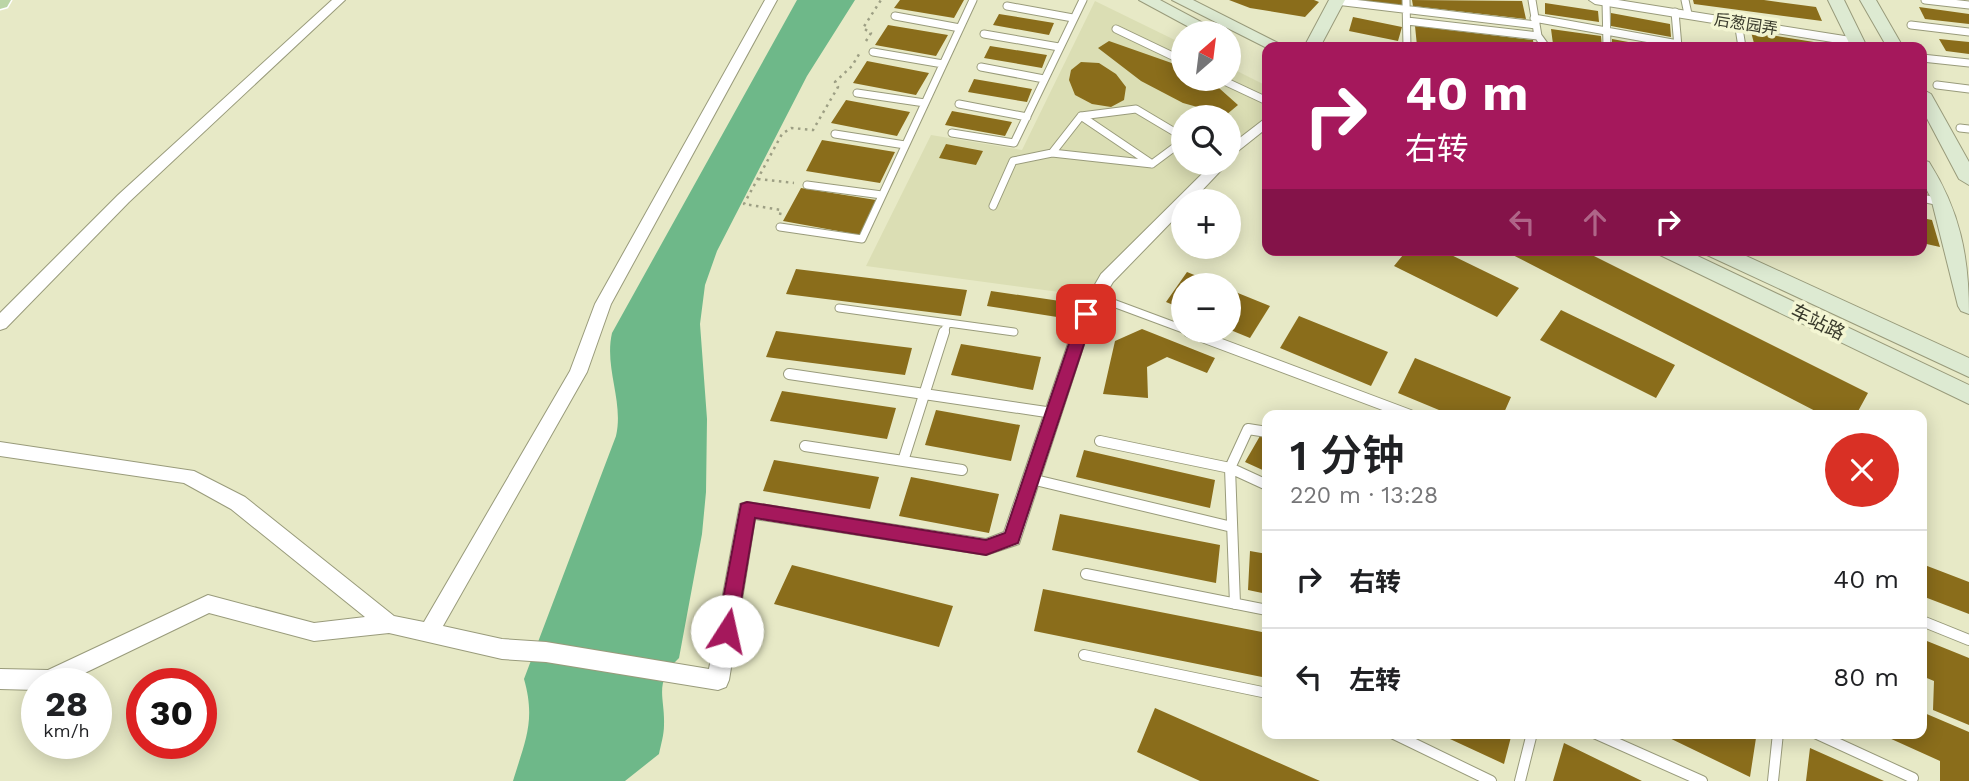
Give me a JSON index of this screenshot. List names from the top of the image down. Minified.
{"streets":{"main road":["车站路"],"street":["后葱园弄"]},"north":"top right","page":{"map_buttons":["+","−"],"turn":["40 m","右转"],"heading":["1 分钟","220 m · 13:28"],"list":[{"name":"右转","value":"40 m"},{"name":"左转","value":"80 m"}],"speed":"28 km/h","limit":"30"}}
